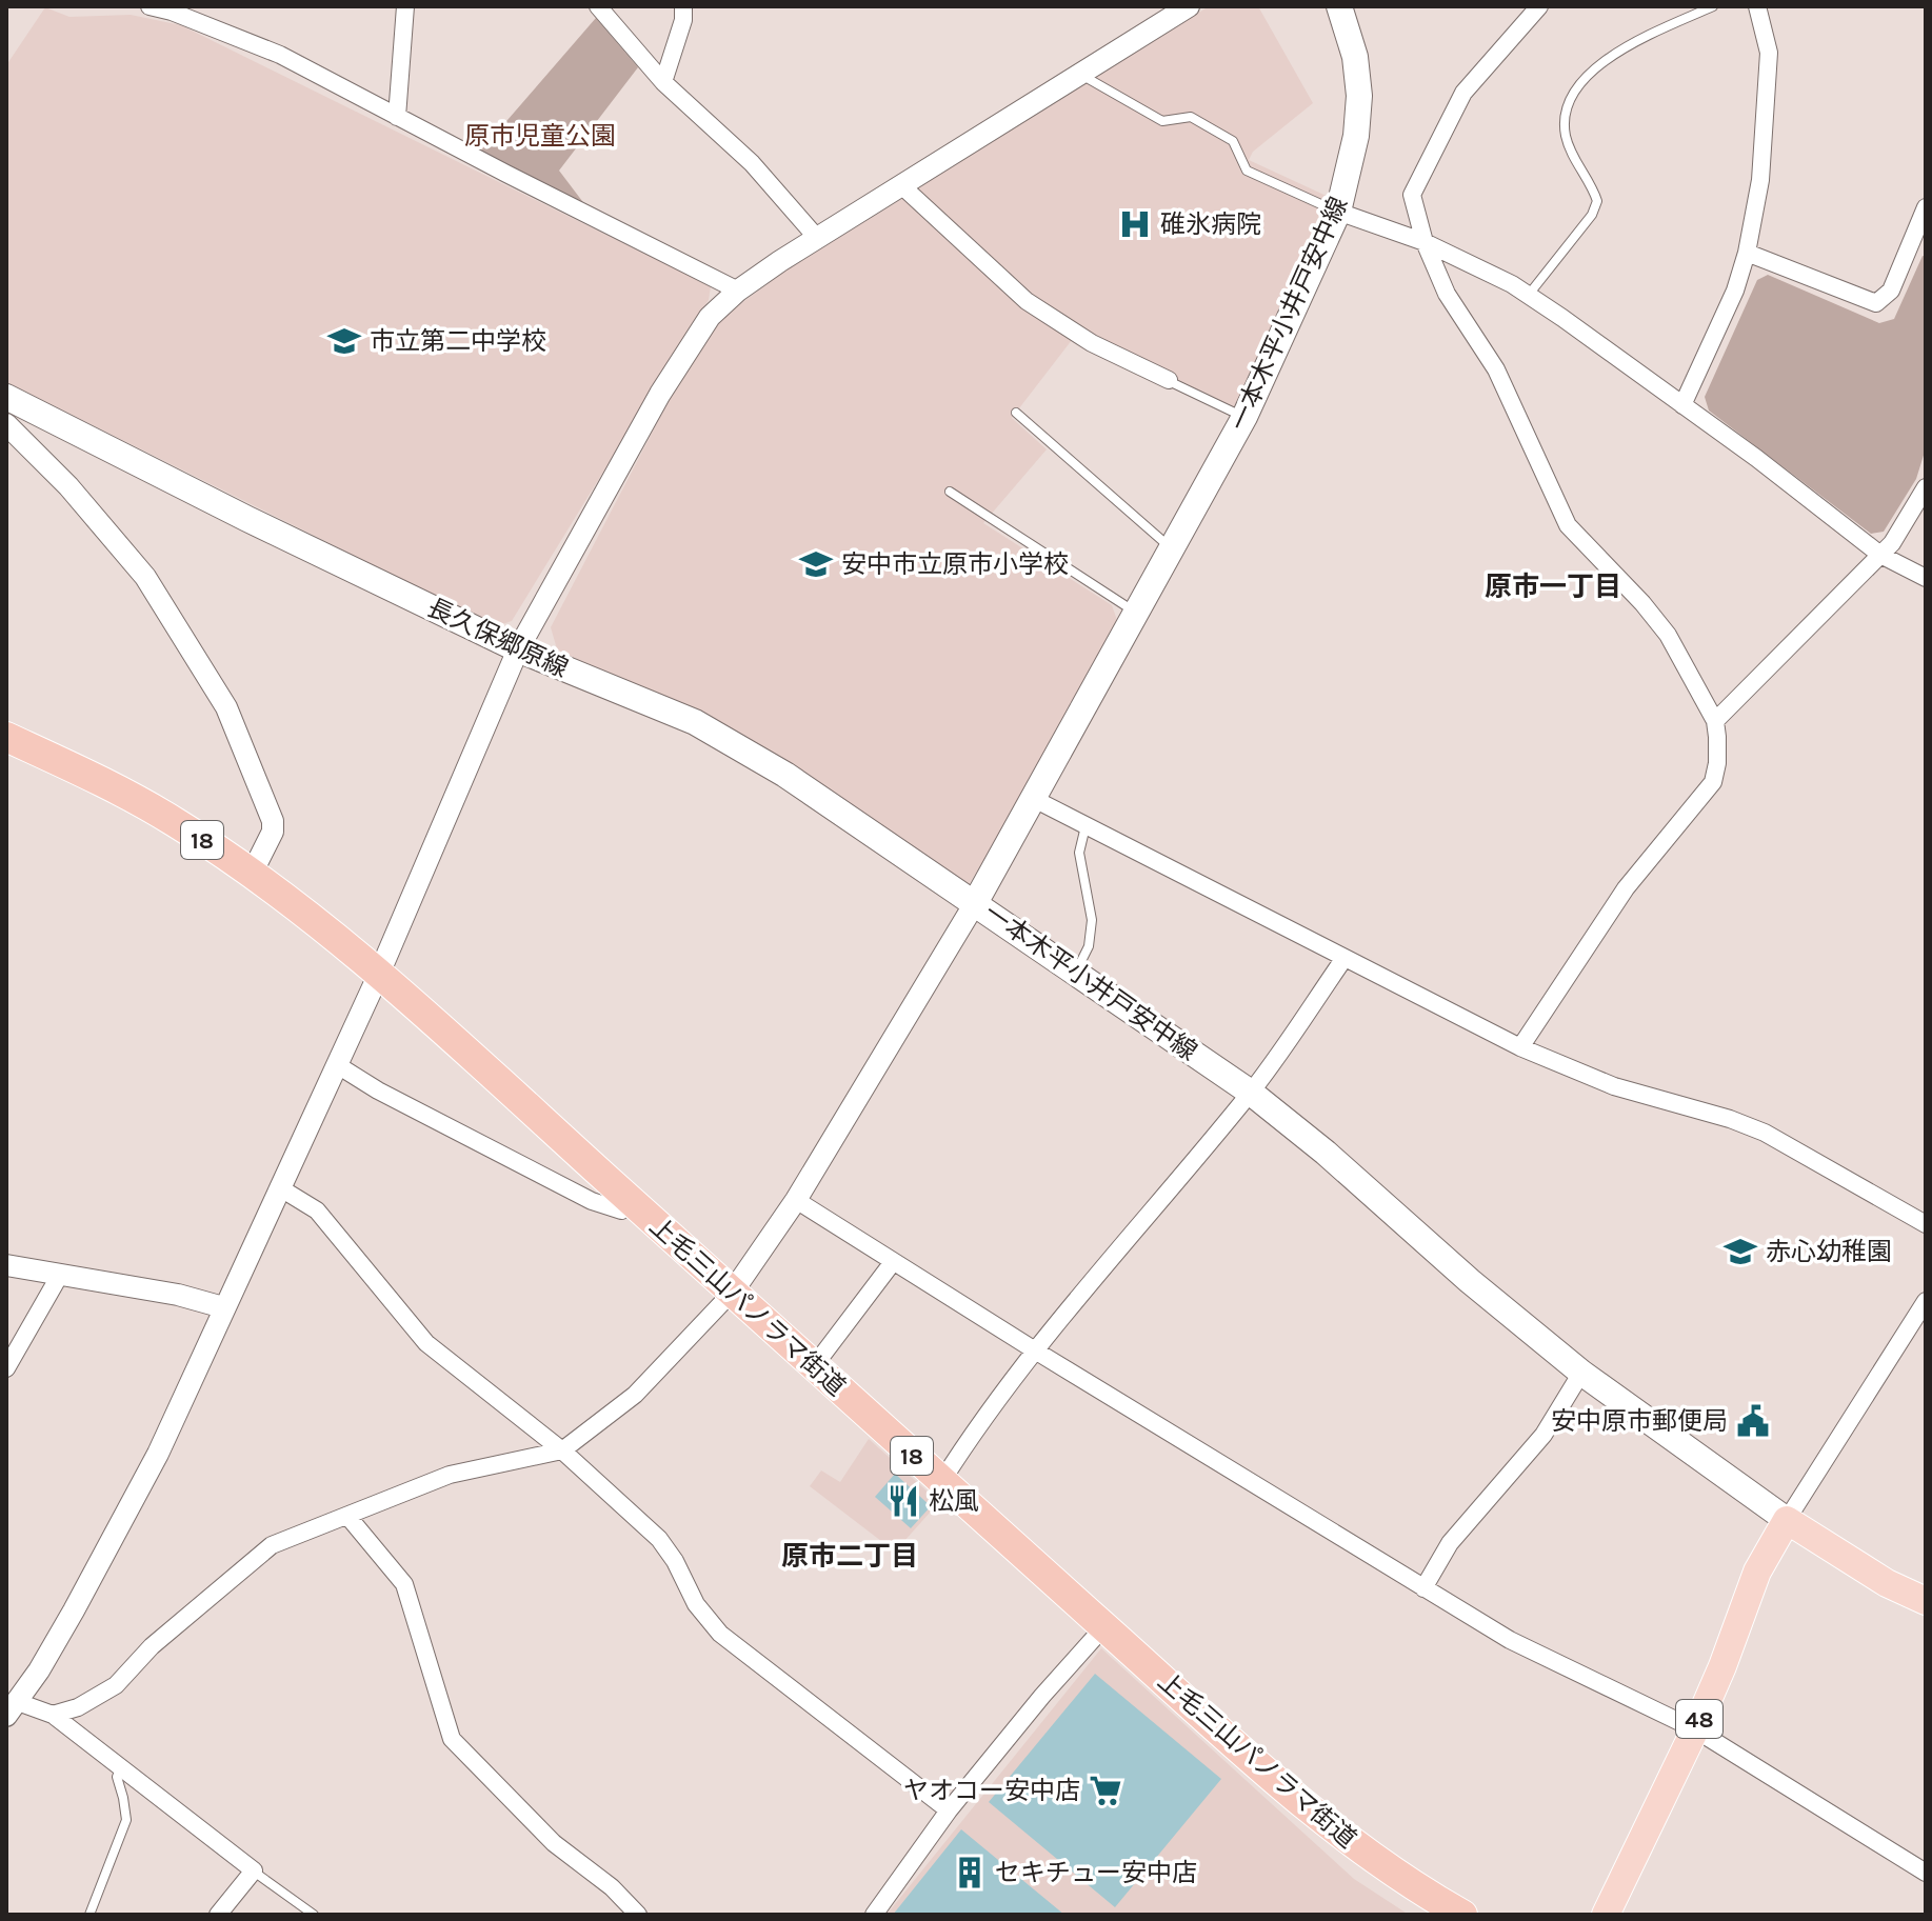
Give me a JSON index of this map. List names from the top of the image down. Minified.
{"streets":{"highway":["18","上毛三山パノラマ街道"],"main road":["一本木平小井戸安中線","長久保郷原線","48"]},"crossings":[["一本木平小井戸安中線","長久保郷原線"],["一本木平小井戸安中線","48"]],"districts":["原市一丁目","原市二丁目"],"parks":["原市児童公園"],"places":{"hospital":["碓氷病院"],"school or university":["市立第二中学校","安中市立原市小学校","赤心幼稚園"],"public building":["安中原市郵便局"],"restaurant":["松風"],"supermarket":["ヤオコー安中店"],"building":["セキチュー安中店"]}}
